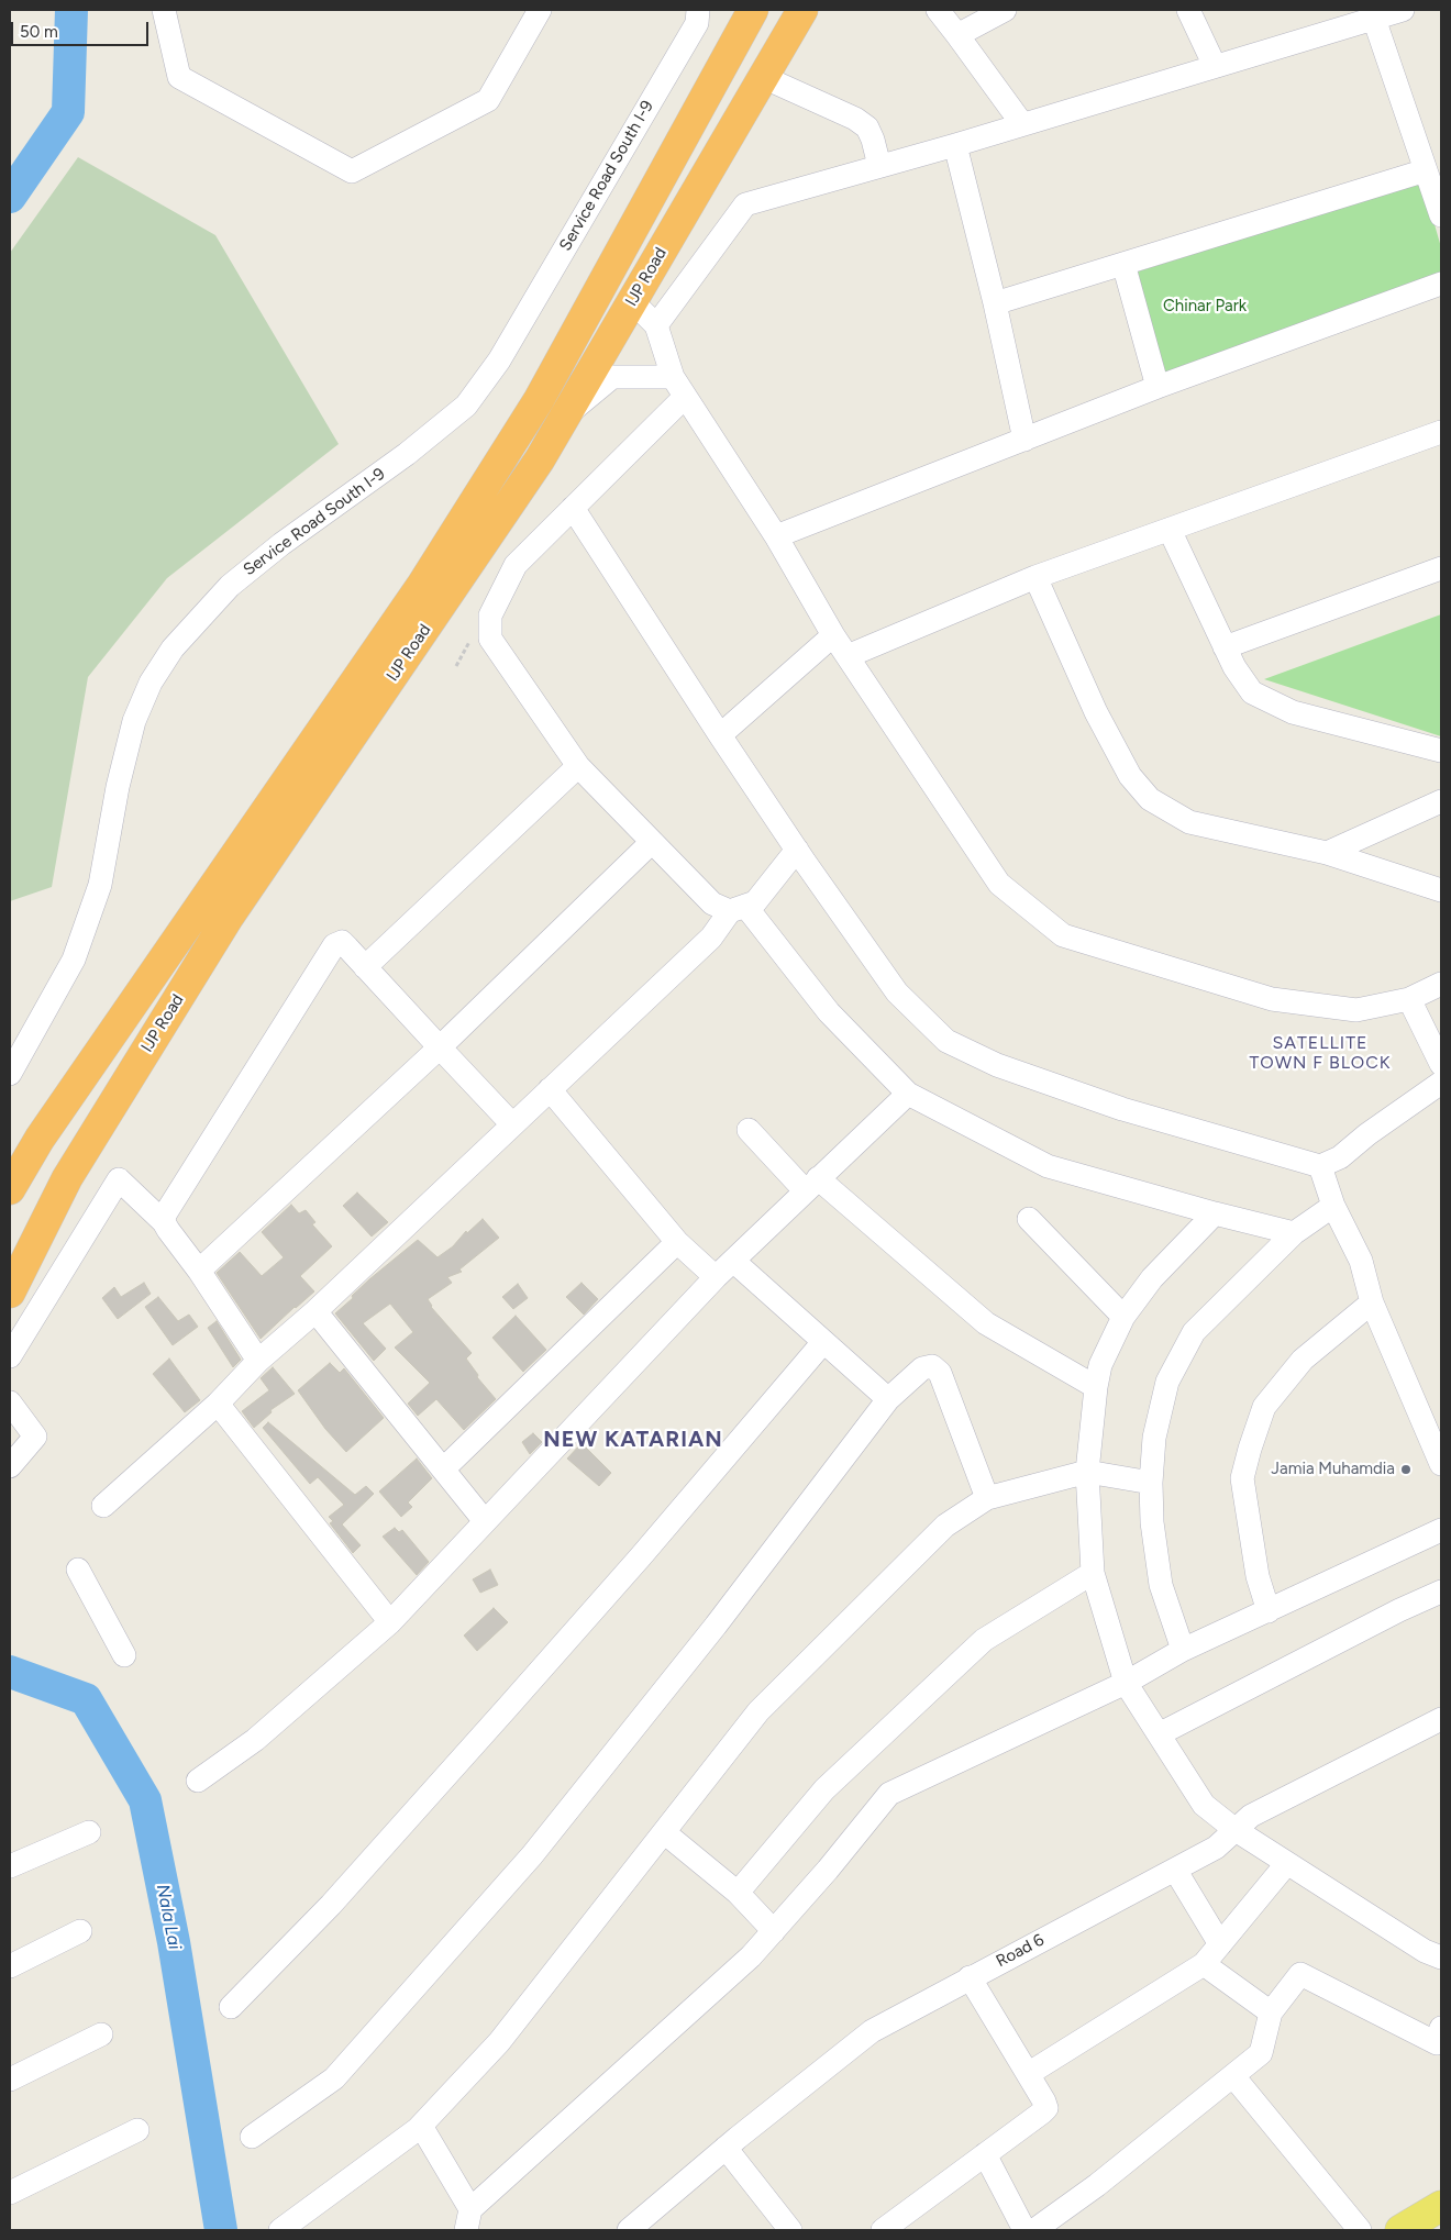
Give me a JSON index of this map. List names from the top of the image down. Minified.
{"streets":{"highway":["IJP Road"],"street":["Service Road South I-9","Road 6"]},"districts":["SATELLITE TOWN F BLOCK","NEW KATARIAN"],"water":["Nala Lai"],"parks":["Chinar Park"],"places":["Jamia Muhamdia"],"scale_bar":"50 m"}
